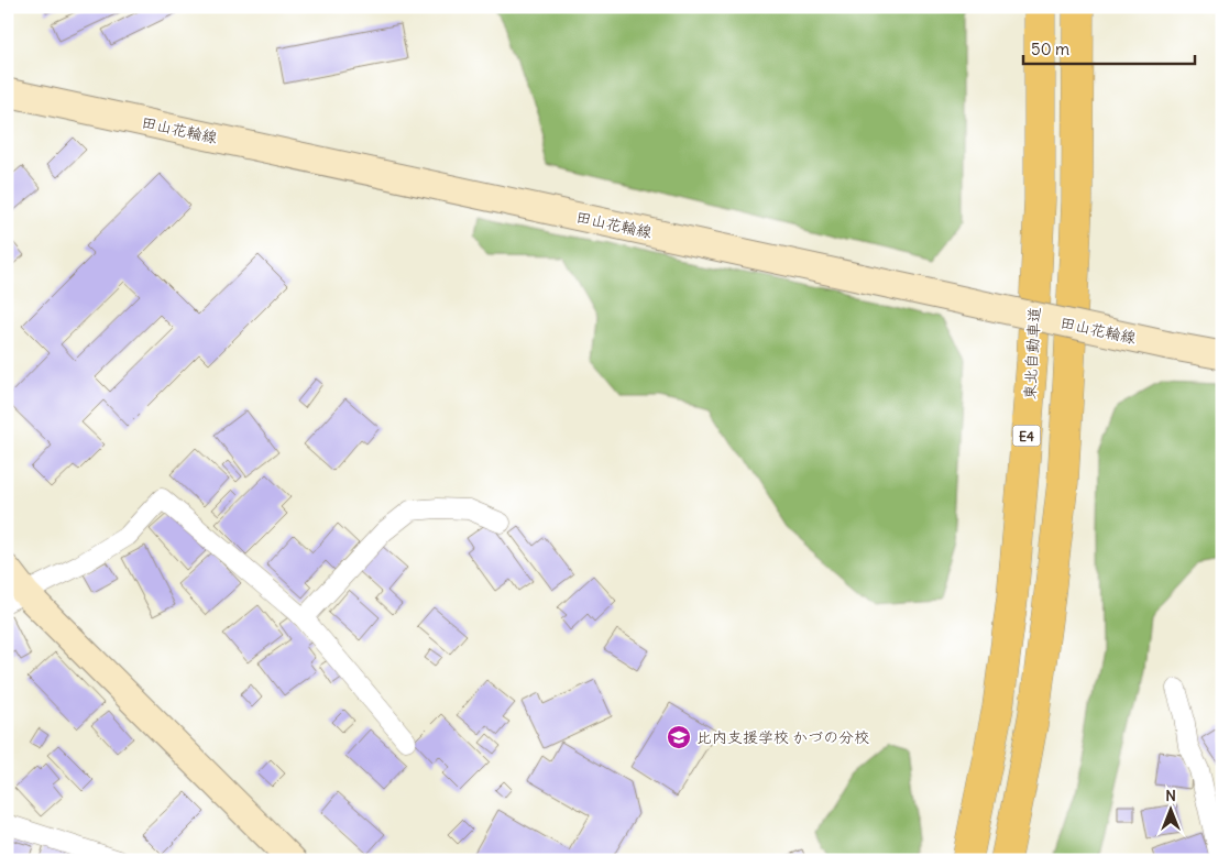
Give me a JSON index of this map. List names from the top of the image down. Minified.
{"streets":{"highway":["東北自動車道","E4"],"main road":["田山花輪線"]},"places":{"school or university":["比内支援学校 かづの分校"]},"scale_bar":"50 m","north":"top"}
